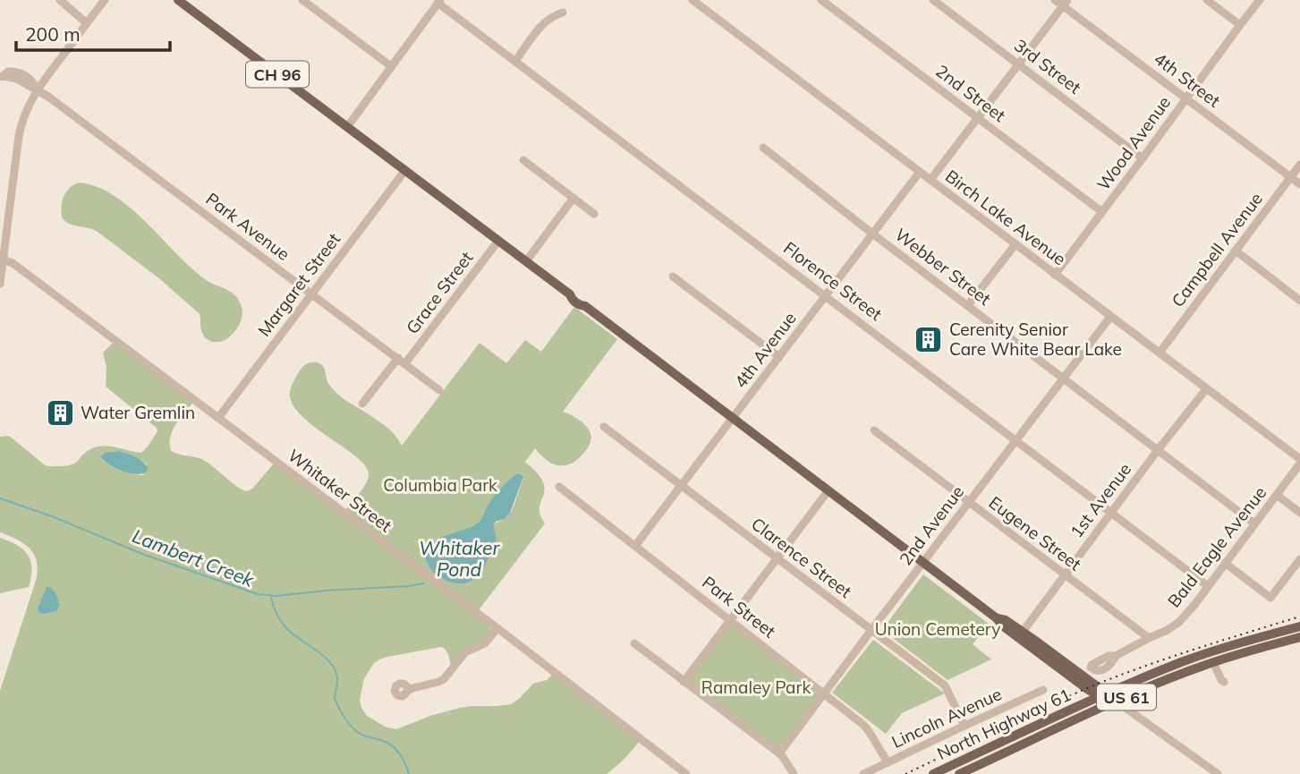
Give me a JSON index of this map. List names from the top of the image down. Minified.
{"streets":{"main road":["CH 96","US 61","North Highway 61"],"street":["3rd Street","4th Street","2nd Street","Wood Avenue","Birch Lake Avenue","Park Avenue","Campbell Avenue","Webber Street","Florence Street","Margaret Street","Grace Street","4th Avenue","Whitaker Street","1st Avenue","2nd Avenue","Eugene Street","Bald Eagle Avenue","Clarence Street","Park Street","Lincoln Avenue"]},"crossings":[["3rd Street","Wood Avenue"],["CH 96","Margaret Street"],["CH 96","Grace Street"],["CH 96","4th Avenue"],["CH 96","1st Avenue"],["CH 96","2nd Avenue"],["CH 96","North Highway 61"],["4th Street","Wood Avenue"],["4th Street","Campbell Avenue"],["2nd Street","Wood Avenue"],["Wood Avenue","Birch Lake Avenue"],["Birch Lake Avenue","Campbell Avenue"],["Birch Lake Avenue","4th Avenue"],["Birch Lake Avenue","1st Avenue"],["Birch Lake Avenue","2nd Avenue"],["Park Avenue","Margaret Street"],["Park Avenue","Grace Street"],["Webber Street","4th Avenue"],["Webber Street","1st Avenue"],["Webber Street","2nd Avenue"],["Webber Street","Bald Eagle Avenue"],["Florence Street","4th Avenue"],["Florence Street","1st Avenue"],["Florence Street","2nd Avenue"],["Florence Street","Bald Eagle Avenue"],["Margaret Street","Whitaker Street"],["4th Avenue","Clarence Street"],["4th Avenue","Park Street"],["1st Avenue","Eugene Street"],["2nd Avenue","Eugene Street"],["2nd Avenue","Clarence Street"],["2nd Avenue","Park Street"],["Eugene Street","Bald Eagle Avenue"],["Clarence Street","Lincoln Avenue"],["Park Street","Lincoln Avenue"]],"water":["Whitaker Pond","Lambert Creek"],"parks":["Columbia Park","Union Cemetery","Ramaley Park"],"places":{"building":["Cerenity Senior Care White Bear Lake","Water Gremlin"]},"scale_bar":"200 m"}
